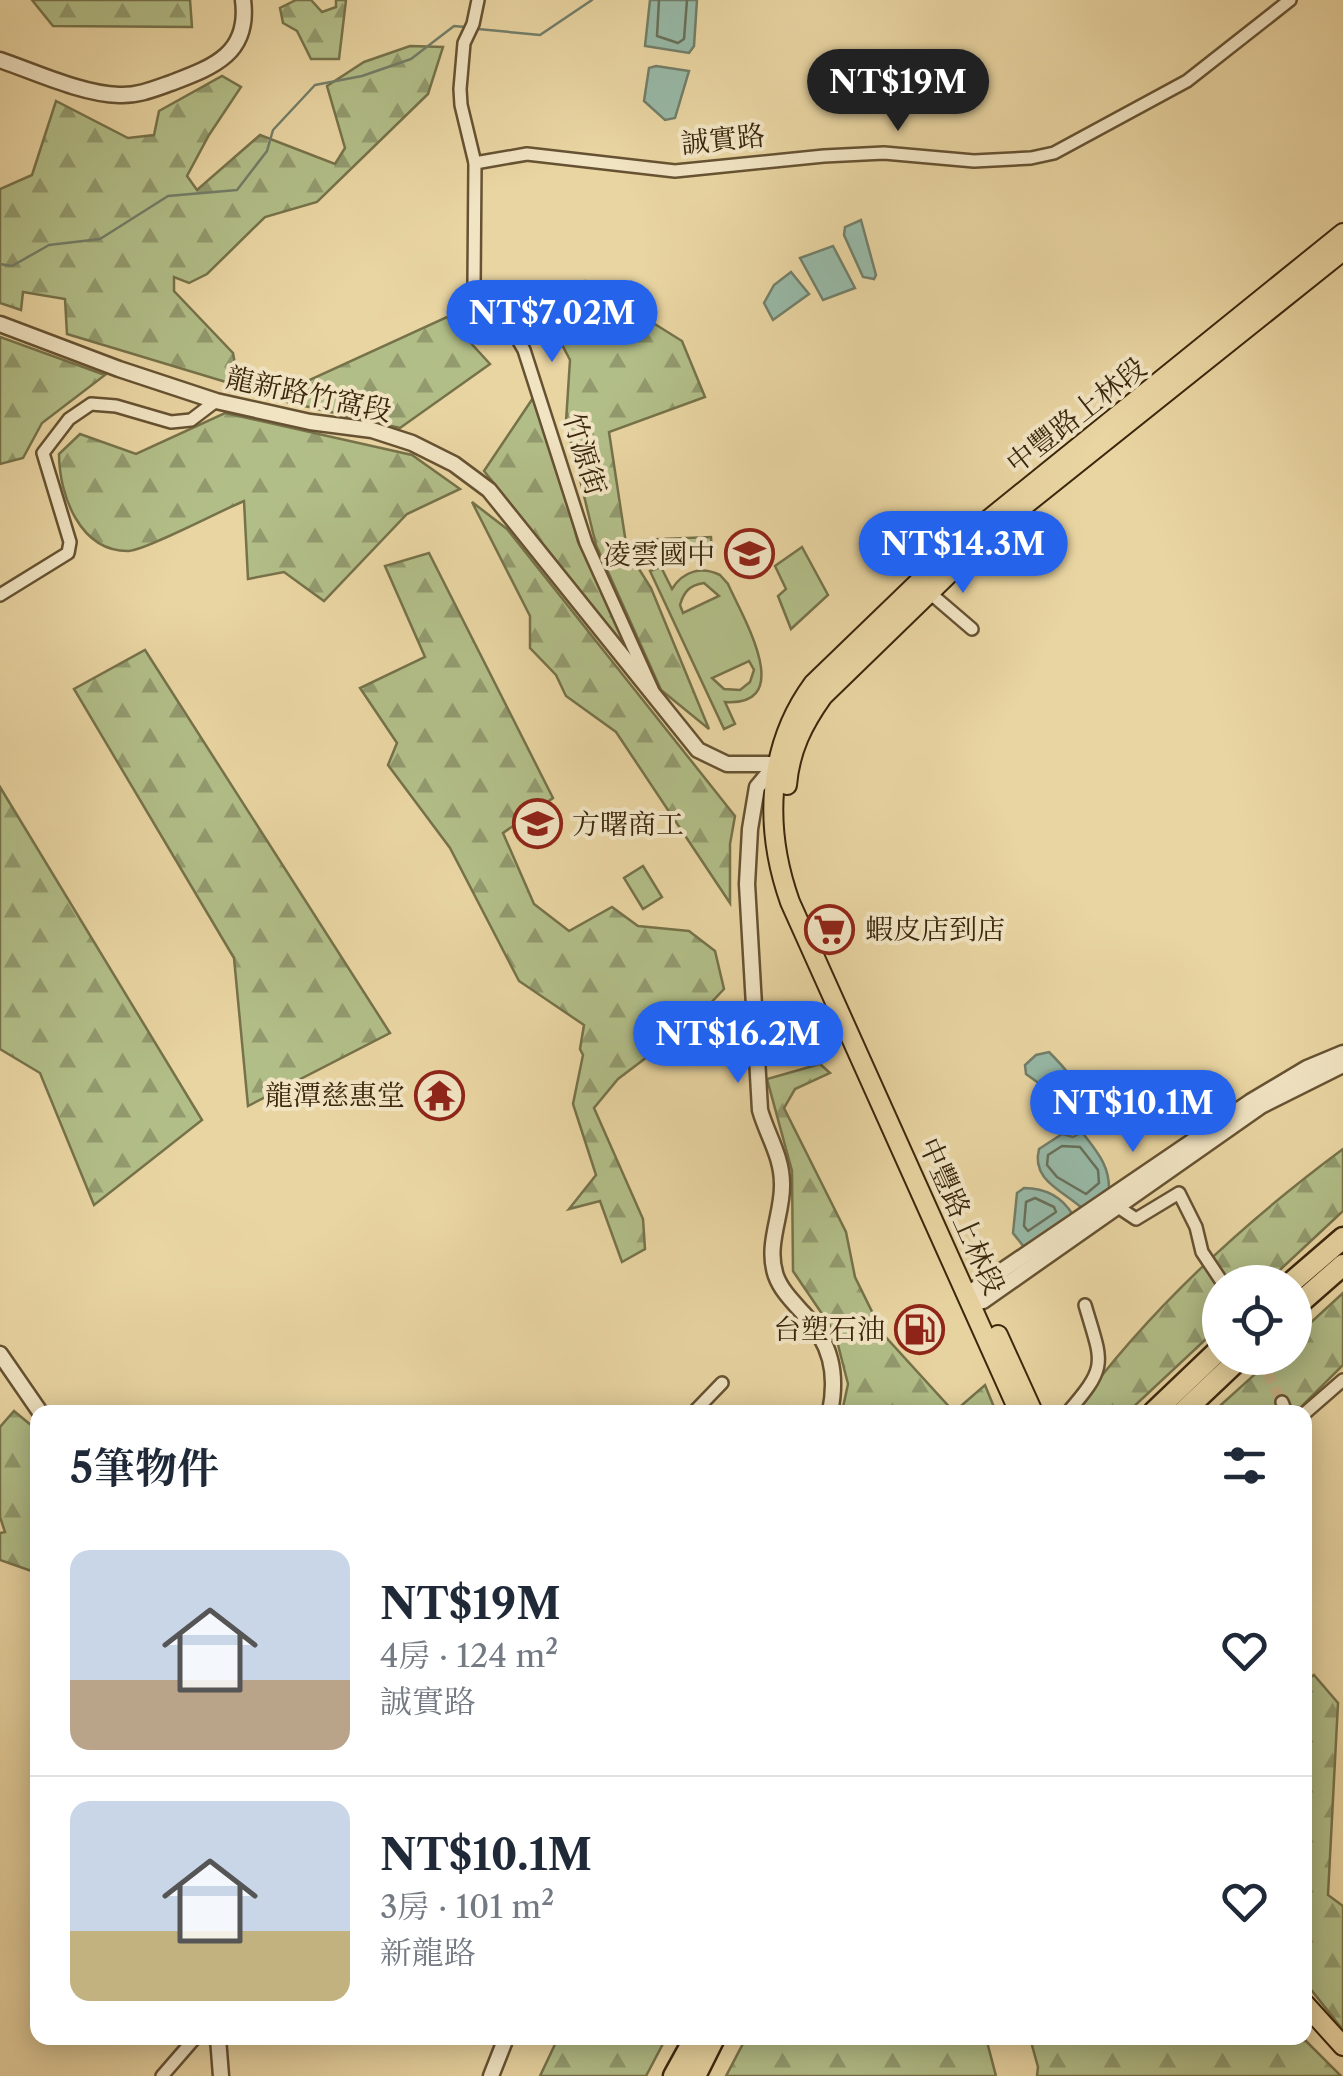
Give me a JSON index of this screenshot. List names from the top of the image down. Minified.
{"streets":{"main road":["中豐路上林段"],"street":["誠實路","龍新路竹窩段","竹源街"]},"crossings":[["誠實路","竹源街"],["龍新路竹窩段","中豐路上林段"],["龍新路竹窩段","竹源街"]],"places":{"school or university":["凌雲國中","方曙商工"],"supermarket":["蝦皮店到店"],"temple":["龍潭慈惠堂"],"fuel station":["台塑石油"]},"page":{"price":["NT$19M","NT$7.02M","NT$14.3M","NT$16.2M","NT$10.1M"],"heading":"5筆物件","list":[{"name":"NT$19M","note":"4房 · 124 m² · 誠實路"},{"name":"NT$10.1M","note":"3房 · 101 m² · 新龍路"}]}}
